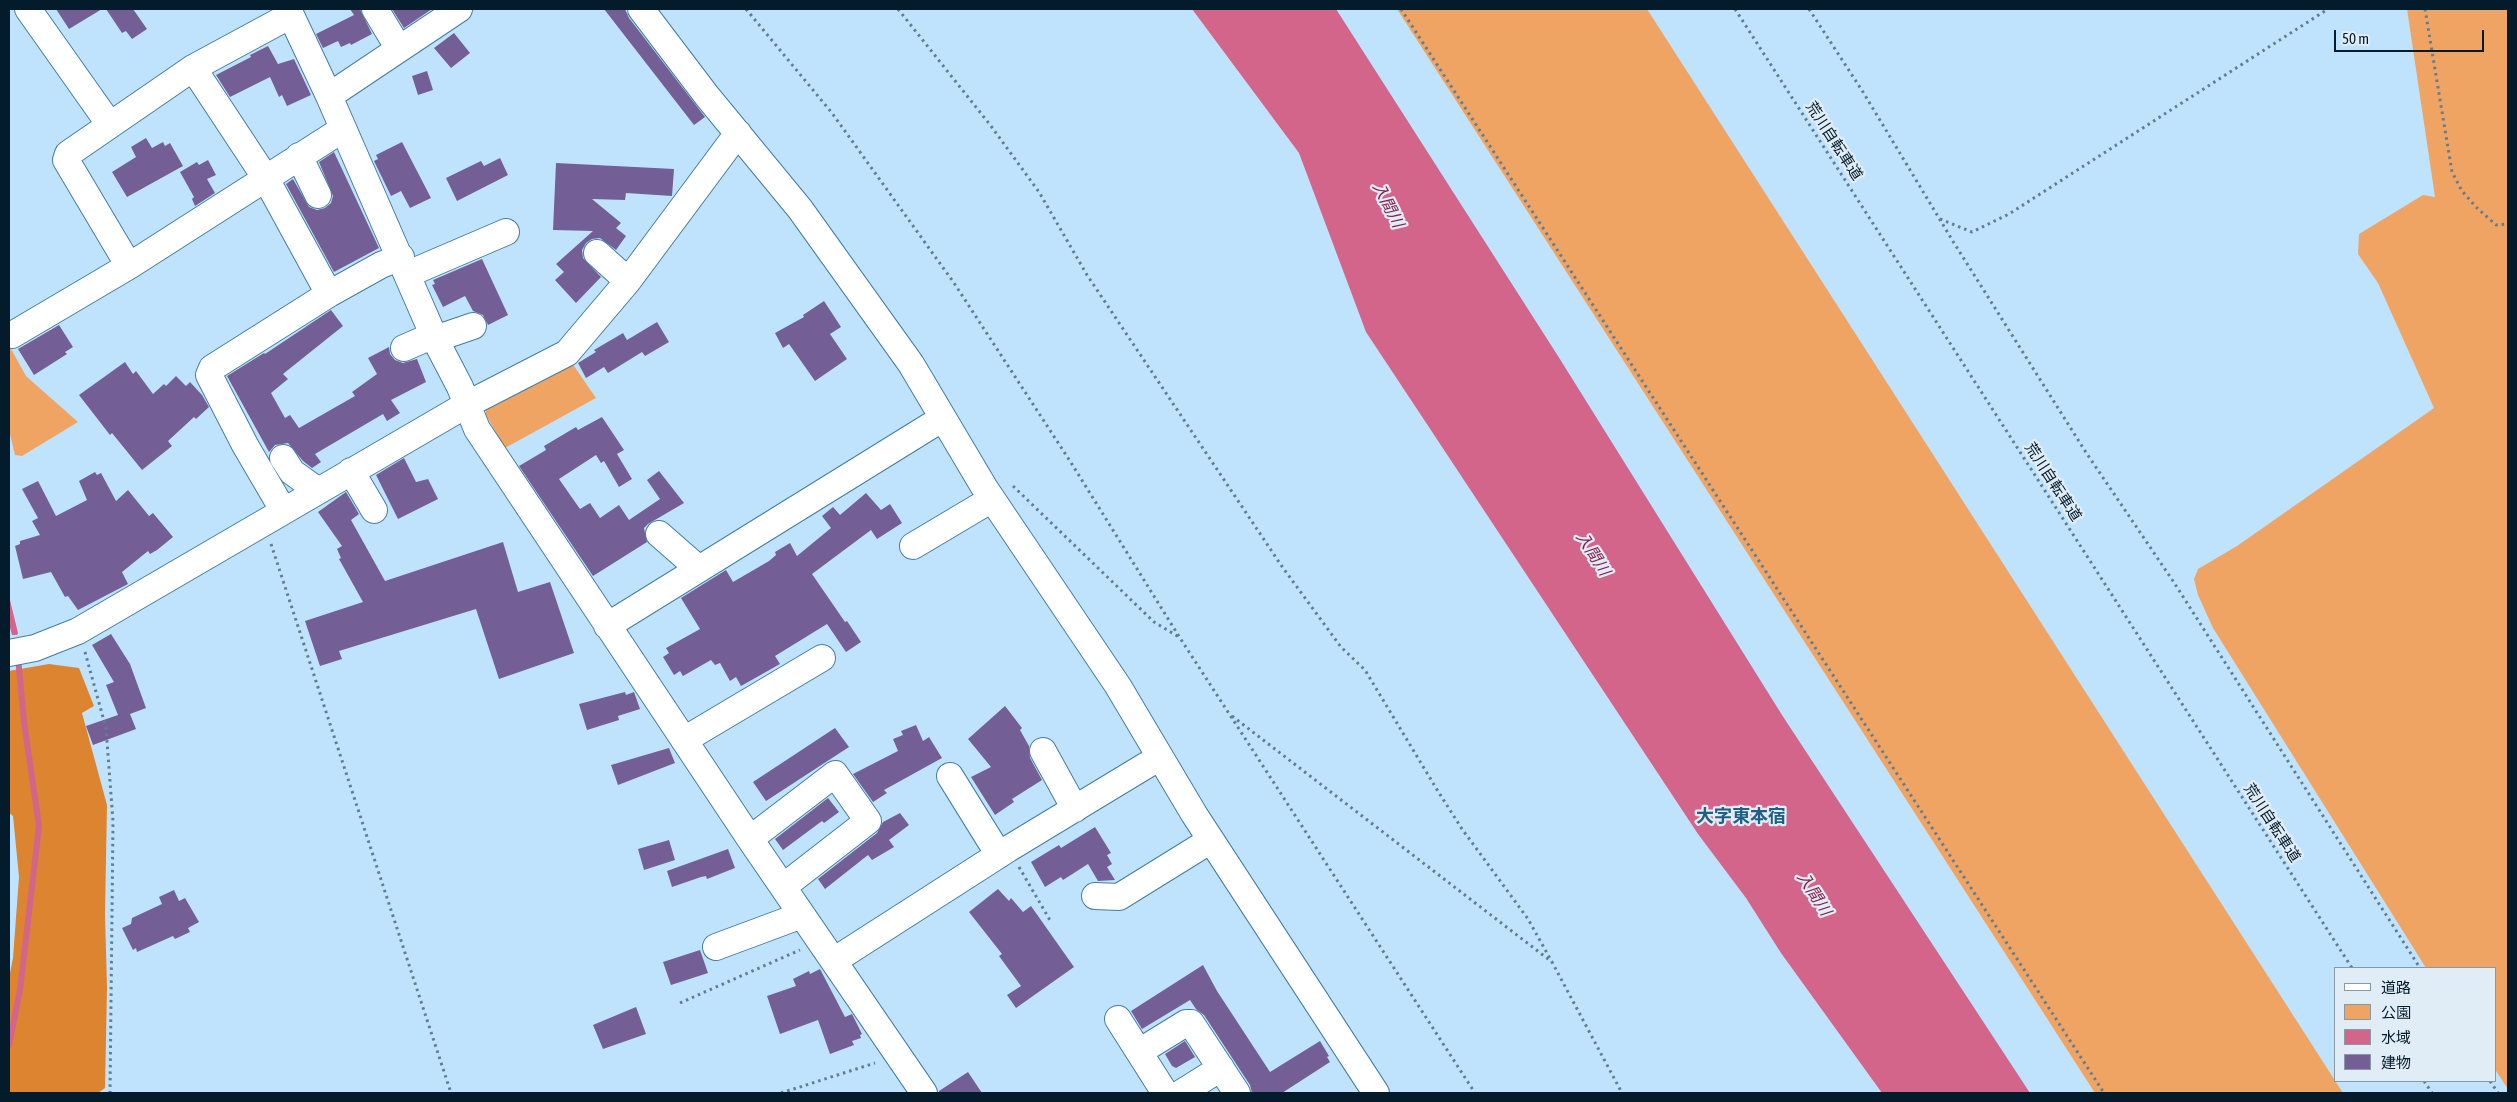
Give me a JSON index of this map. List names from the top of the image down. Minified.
{"streets":{"path":["荒川自転車道"]},"districts":["大字東本宿"],"water":["入間川"],"legend":["道路","公園","水域","建物"],"scale_bar":"50 m"}
